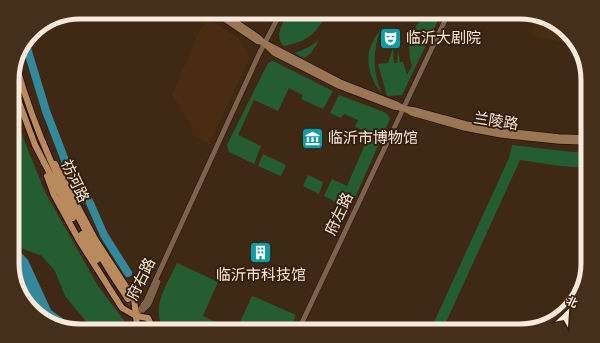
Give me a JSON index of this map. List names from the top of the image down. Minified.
{"streets":{"main road":["兰陵路","祊河路"],"street":["府左路","府右路"]},"crossings":[["兰陵路","府左路"],["兰陵路","府右路"]],"places":{"theatre":["临沂大剧院"],"museum":["临沂市博物馆"],"building":["临沂市科技馆"]},"north":"top right"}
